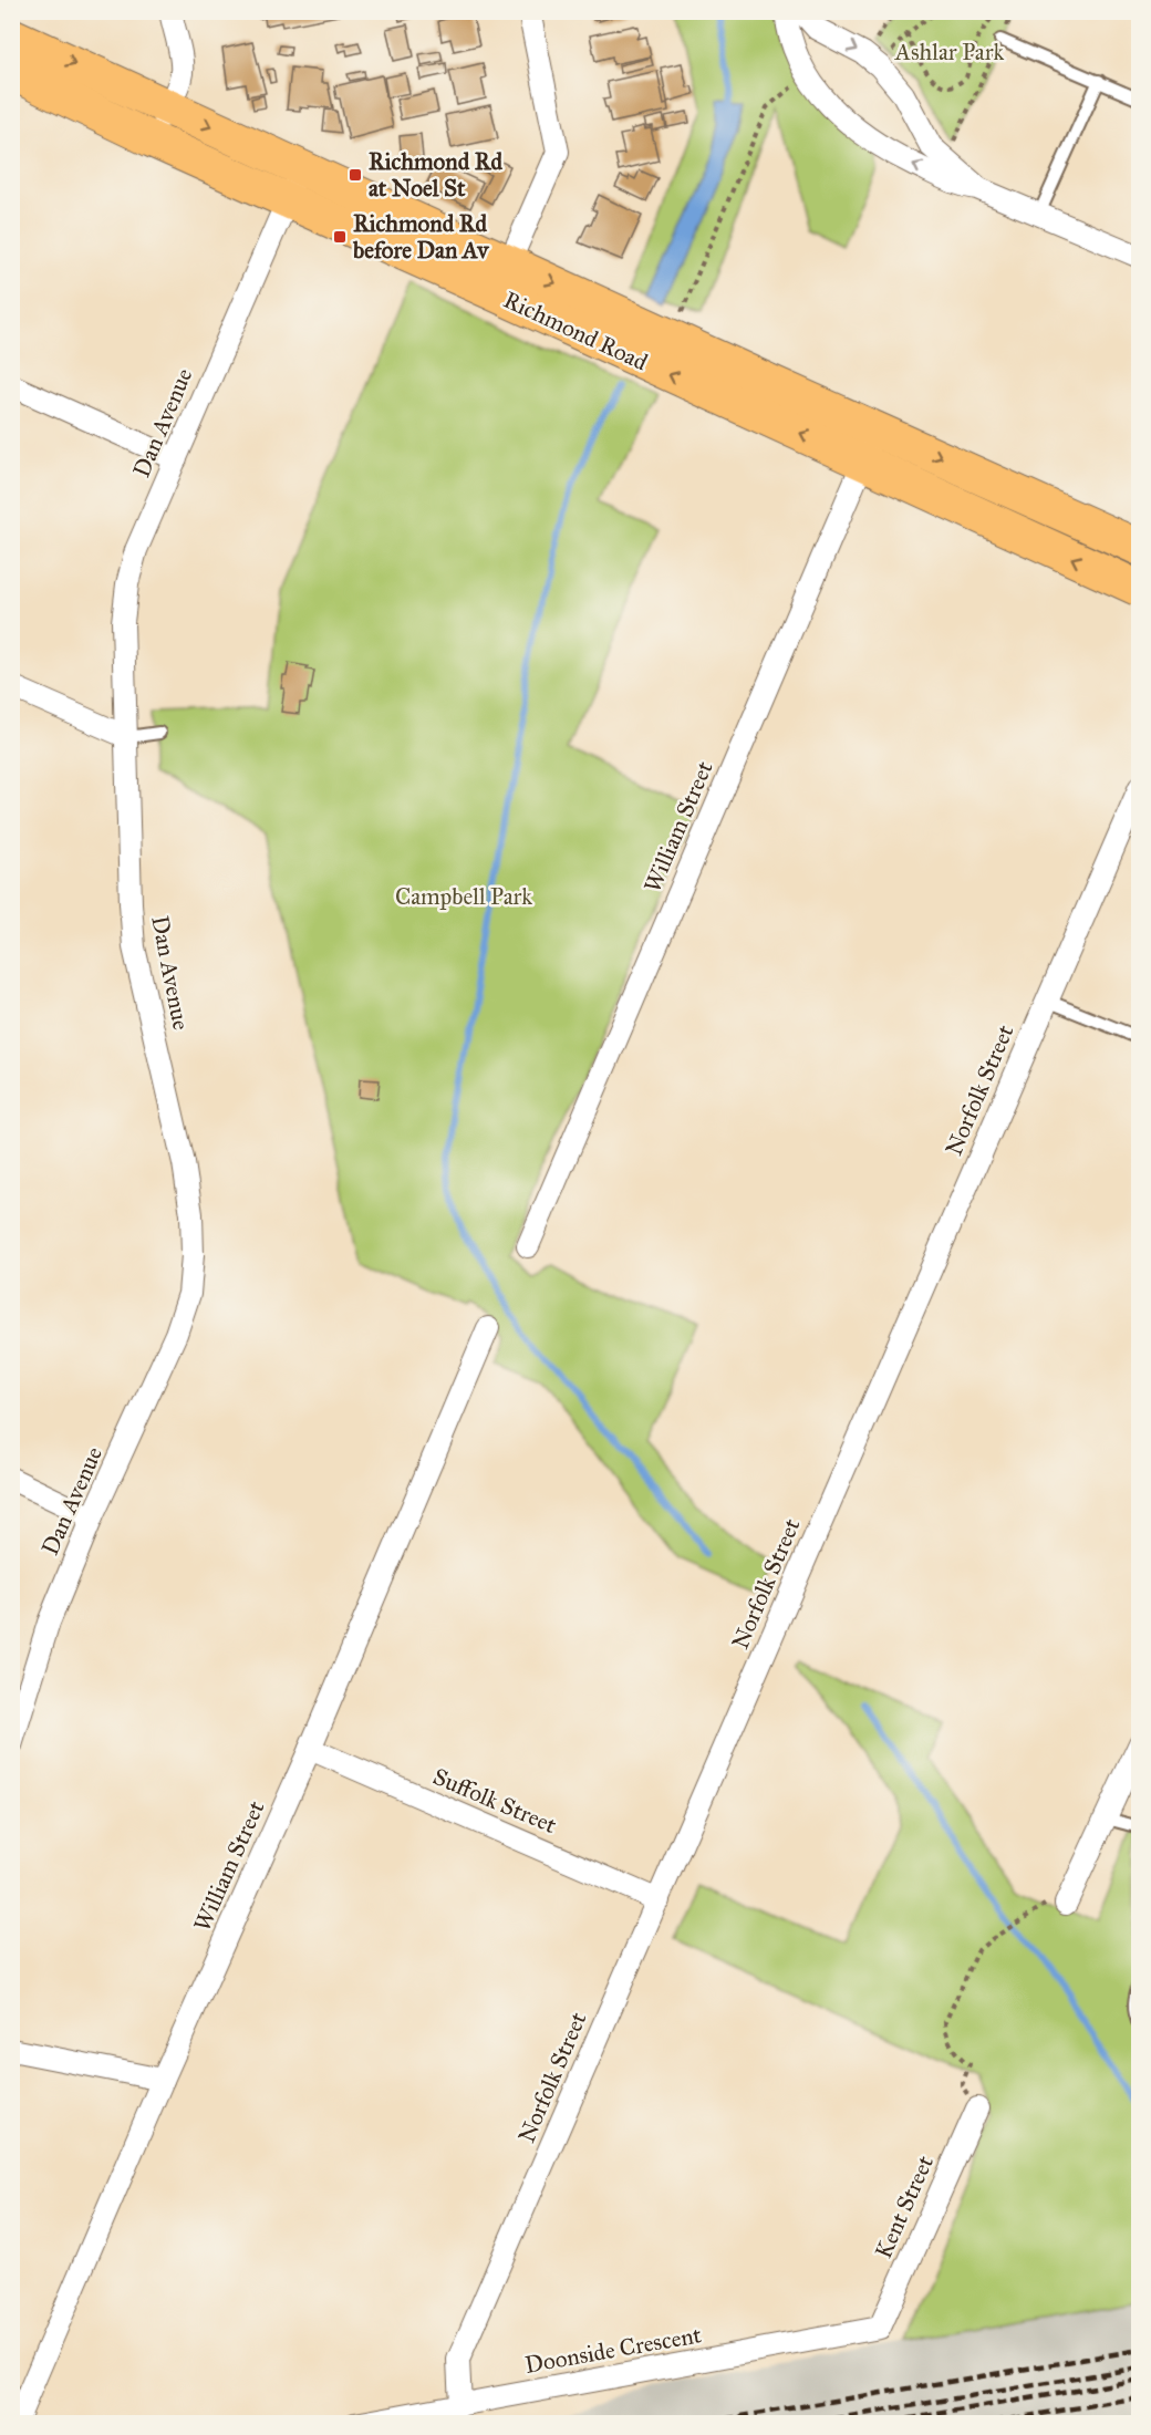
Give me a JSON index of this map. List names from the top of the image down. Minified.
{"streets":{"main road":["Richmond Road"],"street":["Dan Avenue","William Street","Norfolk Street","Suffolk Street","Kent Street","Doonside Crescent"]},"crossings":[["Richmond Road","Dan Avenue"],["Richmond Road","William Street"],["William Street","Suffolk Street"],["Norfolk Street","Suffolk Street"],["Norfolk Street","Doonside Crescent"],["Kent Street","Doonside Crescent"]],"parks":["Ashlar Park","Campbell Park"],"places":{"transit":["Richmond Rd at Noel St","Richmond Rd before Dan Av"]}}
